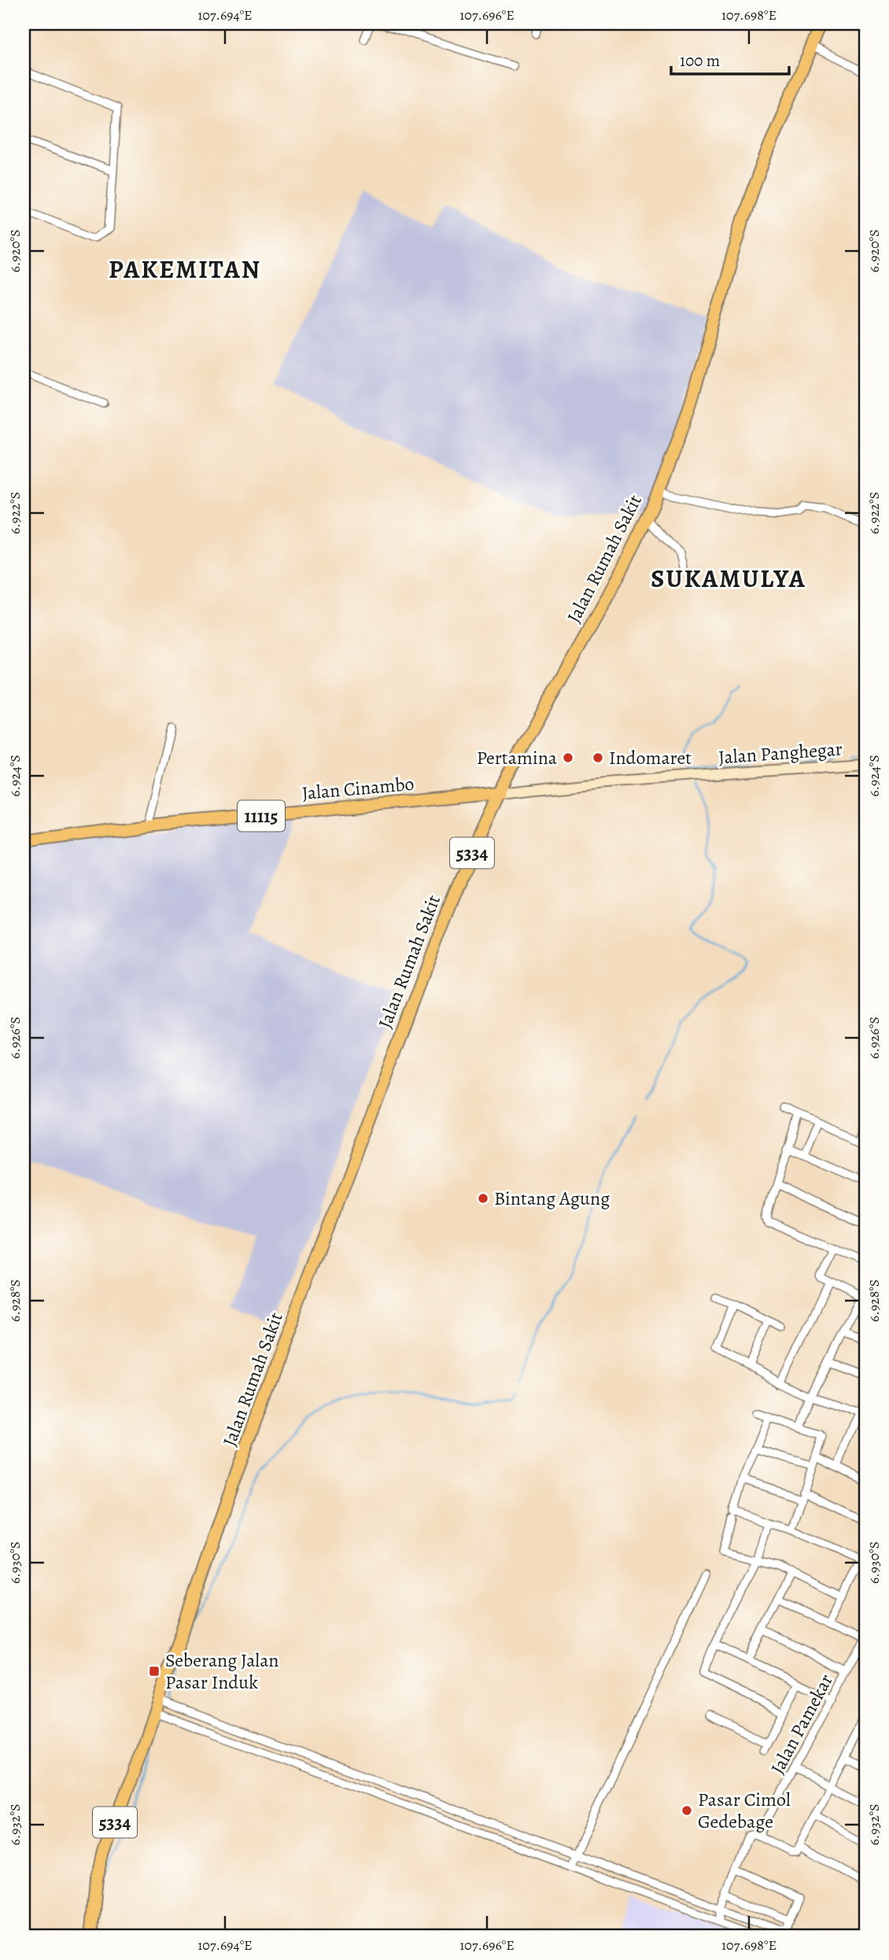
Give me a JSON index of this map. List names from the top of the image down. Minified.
{"streets":{"main road":["Jalan Rumah Sakit","Jalan Cinambo","11115","5334"],"street":["Jalan Panghegar","Jalan Pamekar"]},"crossings":[["Jalan Rumah Sakit","Jalan Panghegar"],["Jalan Rumah Sakit","Jalan Cinambo"],["Jalan Panghegar","Jalan Cinambo"]],"districts":["PAKEMITAN","SUKAMULYA"],"places":{"other":["Pertamina","Indomaret","Bintang Agung","Pasar Cimol Gedebage"],"transit":["Seberang Jalan Pasar Induk"]},"scale_bar":"100 m","coordinates":["107.694°E","107.696°E","107.698°E","6.920°S","6.922°S","6.924°S","6.926°S","6.928°S","6.930°S","6.932°S"]}
